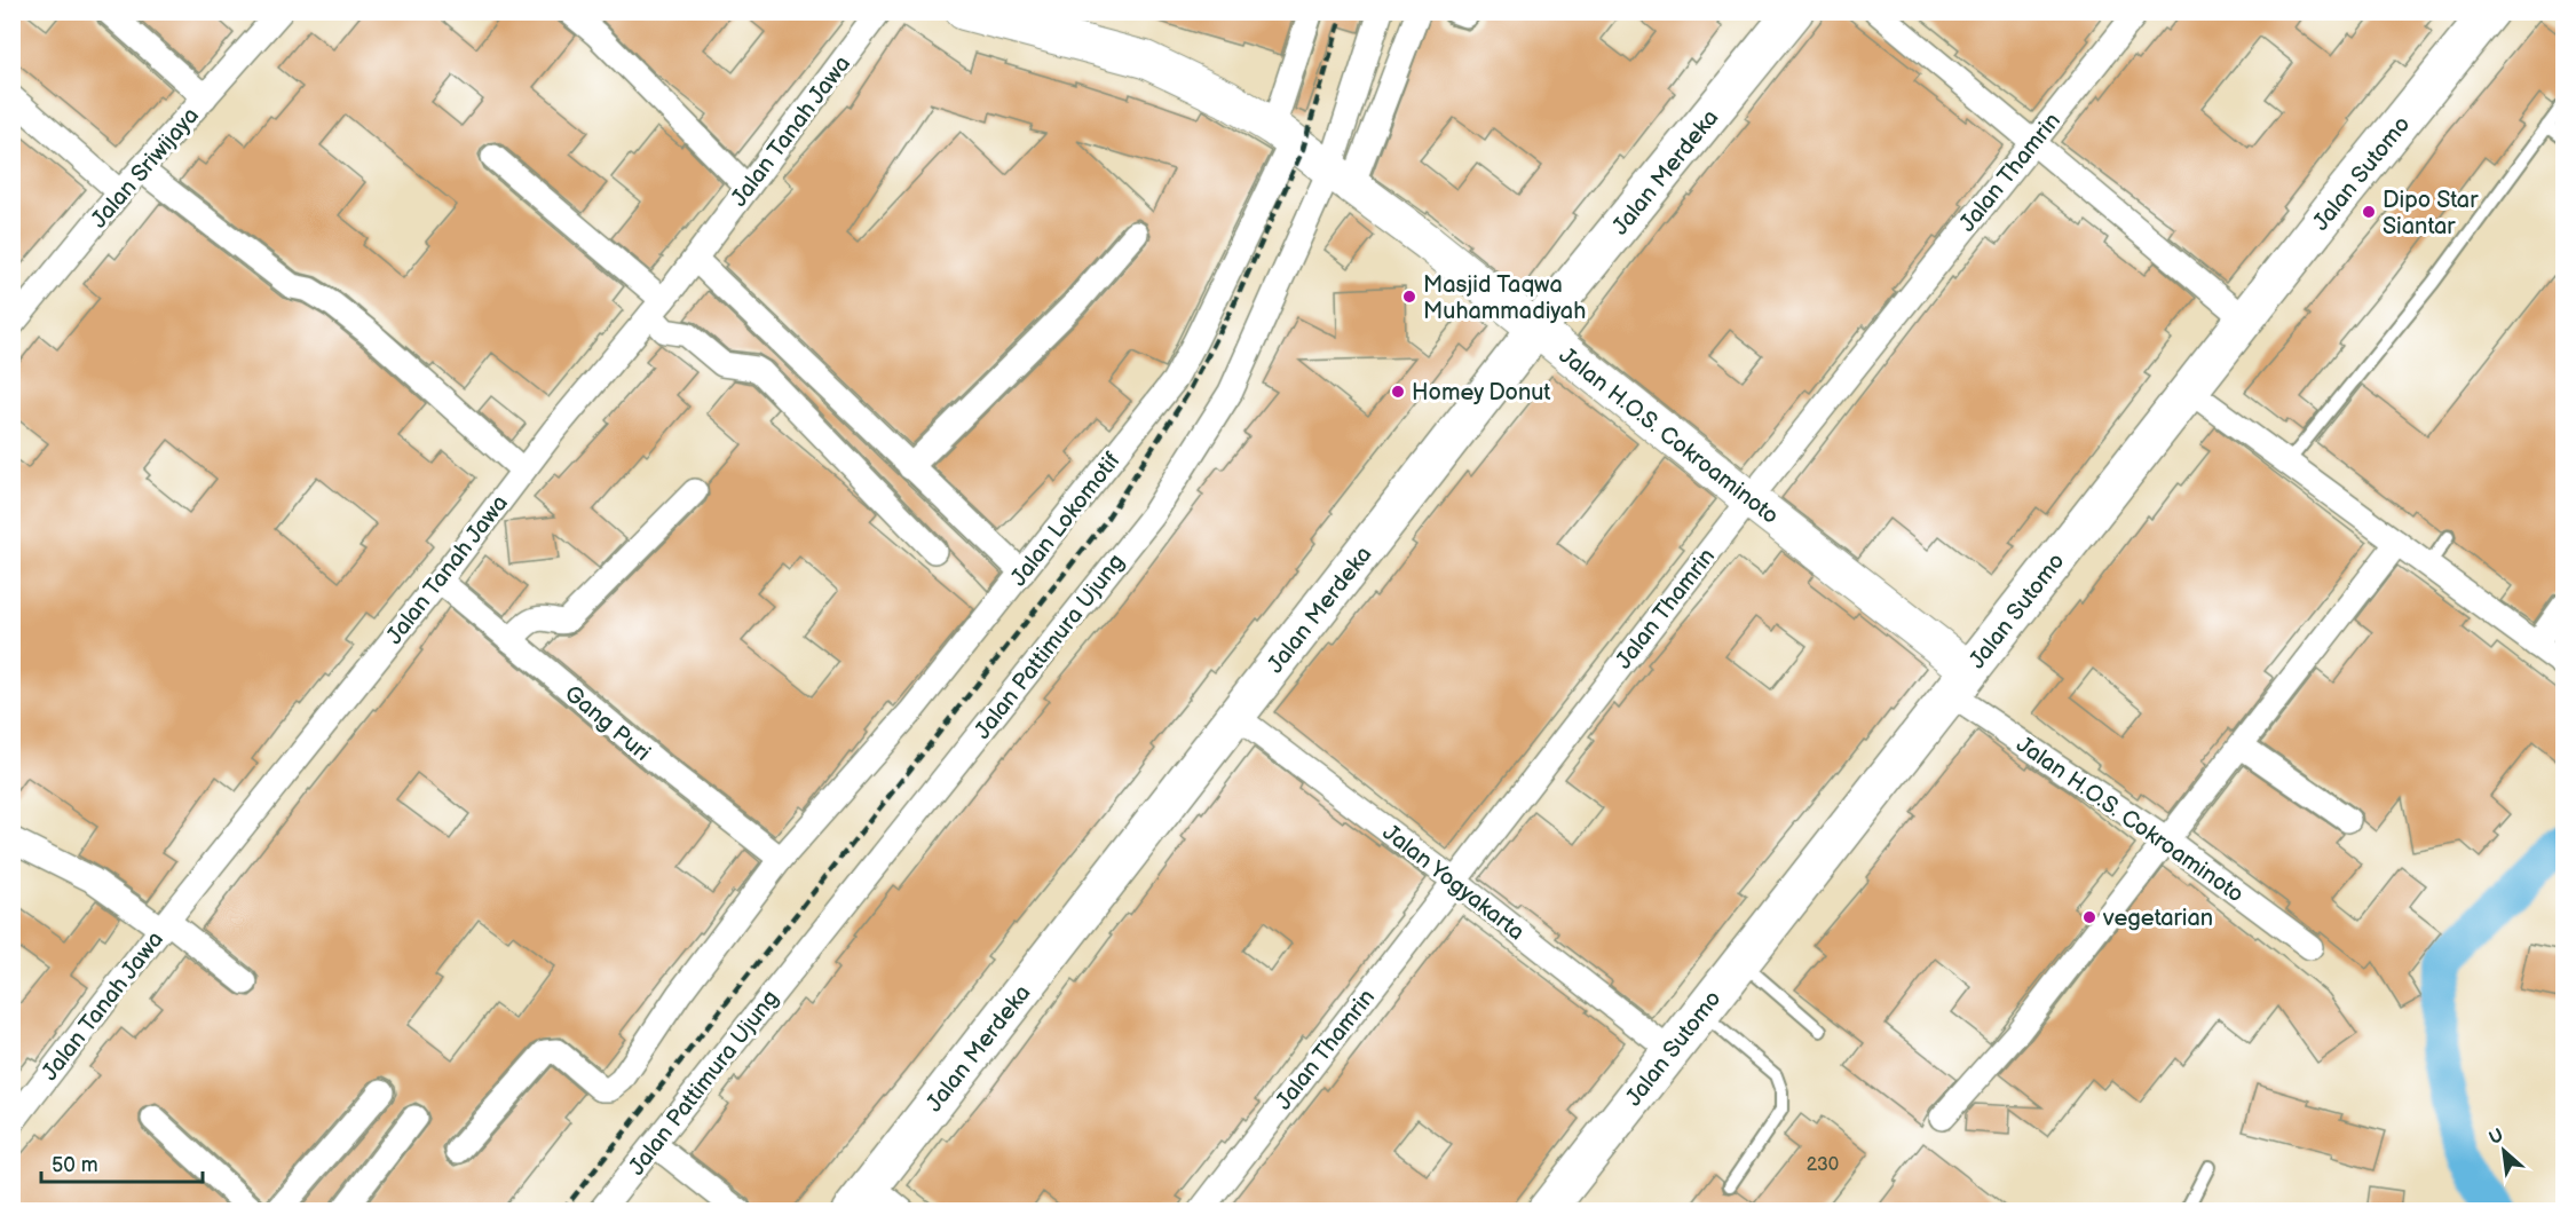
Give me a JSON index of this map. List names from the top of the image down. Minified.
{"streets":{"main road":["Jalan Merdeka","Jalan Sutomo"],"street":["Jalan Tanah Jawa","Jalan Sriwijaya","Jalan Thamrin","Jalan H.O.S. Cokroaminoto","Jalan Lokomotif","Jalan Pattimura Ujung","Gang Puri","Jalan Yogyakarta"]},"crossings":[["Jalan Tanah Jawa","Gang Puri"],["Jalan Merdeka","Jalan H.O.S. Cokroaminoto"],["Jalan Merdeka","Jalan Yogyakarta"],["Jalan Thamrin","Jalan H.O.S. Cokroaminoto"],["Jalan Thamrin","Jalan Yogyakarta"],["Jalan Sutomo","Jalan H.O.S. Cokroaminoto"],["Jalan Sutomo","Jalan Yogyakarta"],["Jalan H.O.S. Cokroaminoto","Jalan Lokomotif"],["Jalan H.O.S. Cokroaminoto","Jalan Pattimura Ujung"],["Jalan Lokomotif","Gang Puri"]],"places":["Dipo Star Siantar","Masjid Taqwa Muhammadiyah","Homey Donut","vegetarian"],"house_numbers":["230"],"scale_bar":"50 m","north":"top left"}
